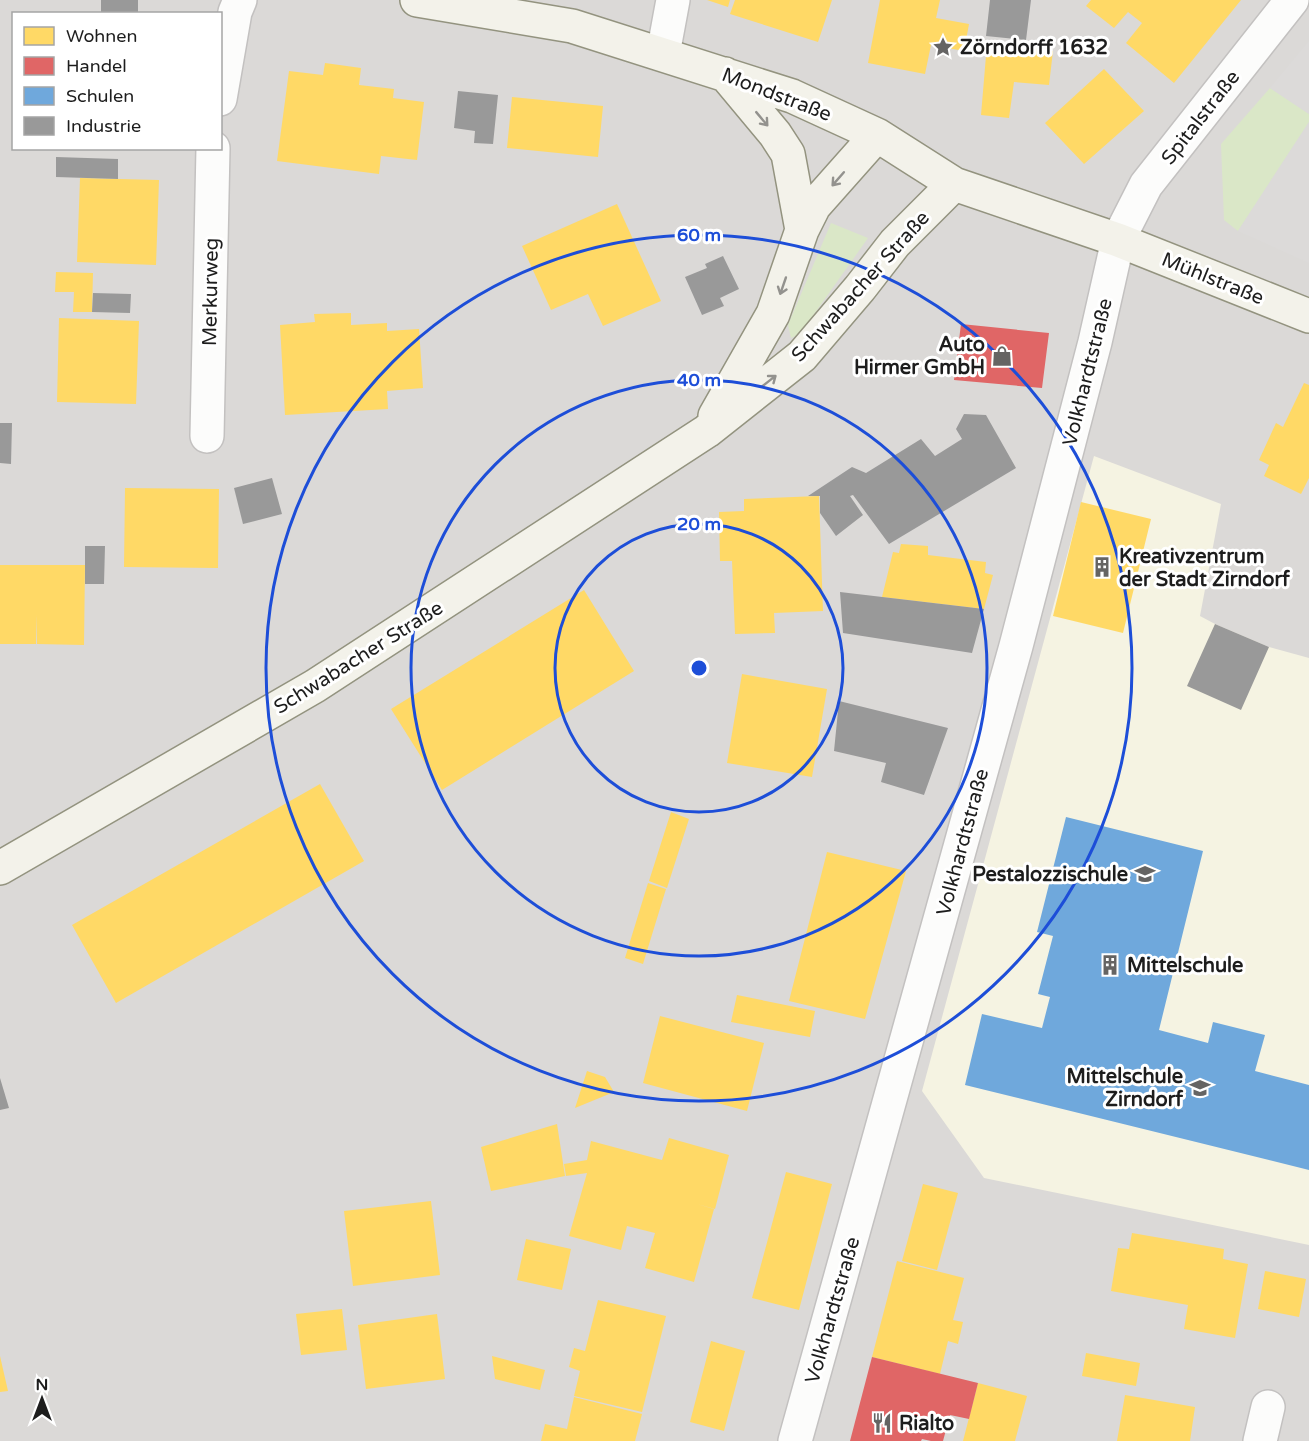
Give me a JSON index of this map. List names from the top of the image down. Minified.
{"streets":{"street":["Mondstraße","Spitalstraße","Mühlstraße","Schwabacher Straße","Merkurweg","Volkhardtstraße"]},"crossings":[["Mondstraße","Spitalstraße"],["Mondstraße","Mühlstraße"],["Mondstraße","Schwabacher Straße"],["Mondstraße","Volkhardtstraße"],["Spitalstraße","Mühlstraße"],["Spitalstraße","Volkhardtstraße"],["Mühlstraße","Volkhardtstraße"]],"places":{"place":["Zörndorff 1632"],"shop":["Auto Hirmer GmbH"],"building":["Kreativzentrum der Stadt Zirndorf","Mittelschule"],"school or university":["Pestalozzischule","Mittelschule Zirndorf"],"restaurant":["Rialto"]},"legend":["Wohnen","Handel","Schulen","Industrie"],"north":"top","rings":["60 m","40 m","20 m"]}
